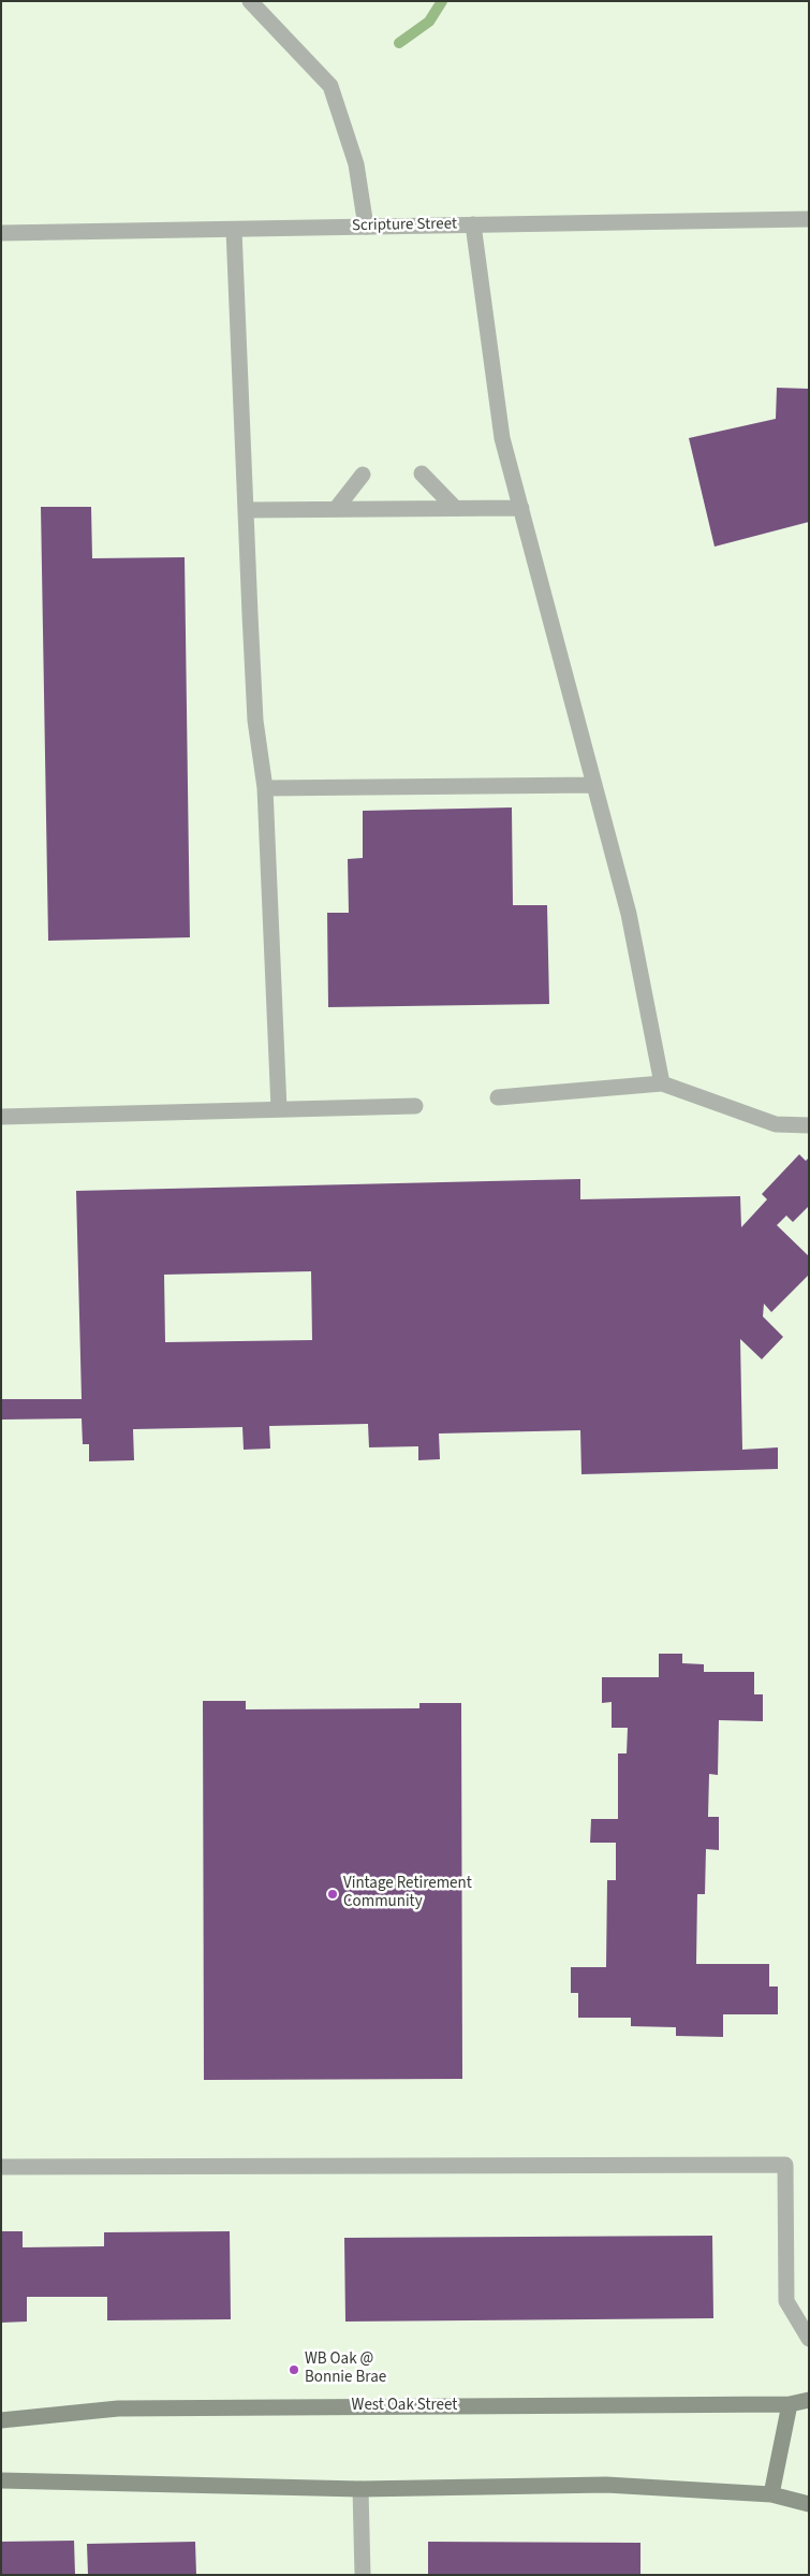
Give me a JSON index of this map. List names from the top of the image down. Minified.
{"streets":{"main road":["West Oak Street"],"street":["Scripture Street"]},"places":["Vintage Retirement Community","WB Oak @ Bonnie Brae"]}
